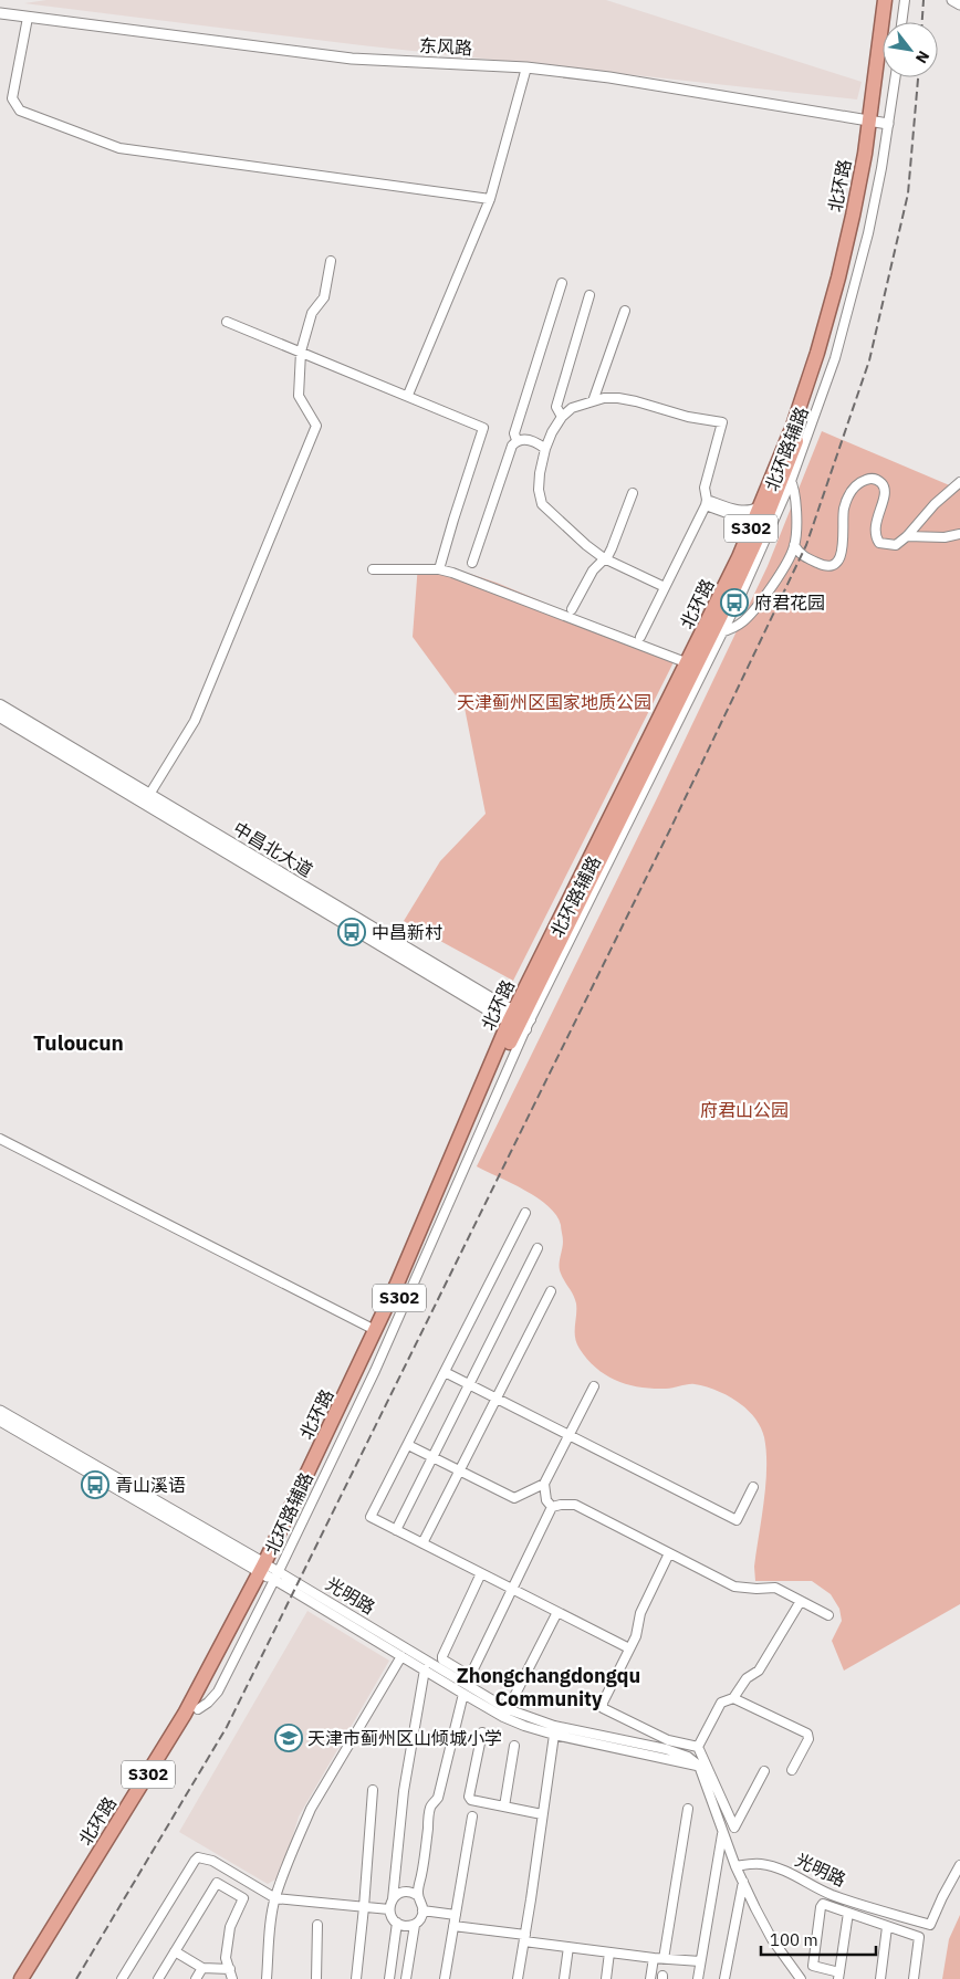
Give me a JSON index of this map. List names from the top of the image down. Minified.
{"streets":{"highway":["北环路","S302"],"main road":["中昌北大道"],"street":["东风路","光明路"]},"crossings":[["东风路","北环路"],["北环路","中昌北大道"],["北环路","光明路"]],"districts":["Tuloucun","Zhongchangdongqu Community"],"parks":["天津蓟州区国家地质公园","府君山公园"],"places":{"bus stop":["府君花园","中昌新村","青山溪语"],"school or university":["天津市蓟州区山倾城小学"]},"scale_bar":"100 m","north":"bottom right"}
